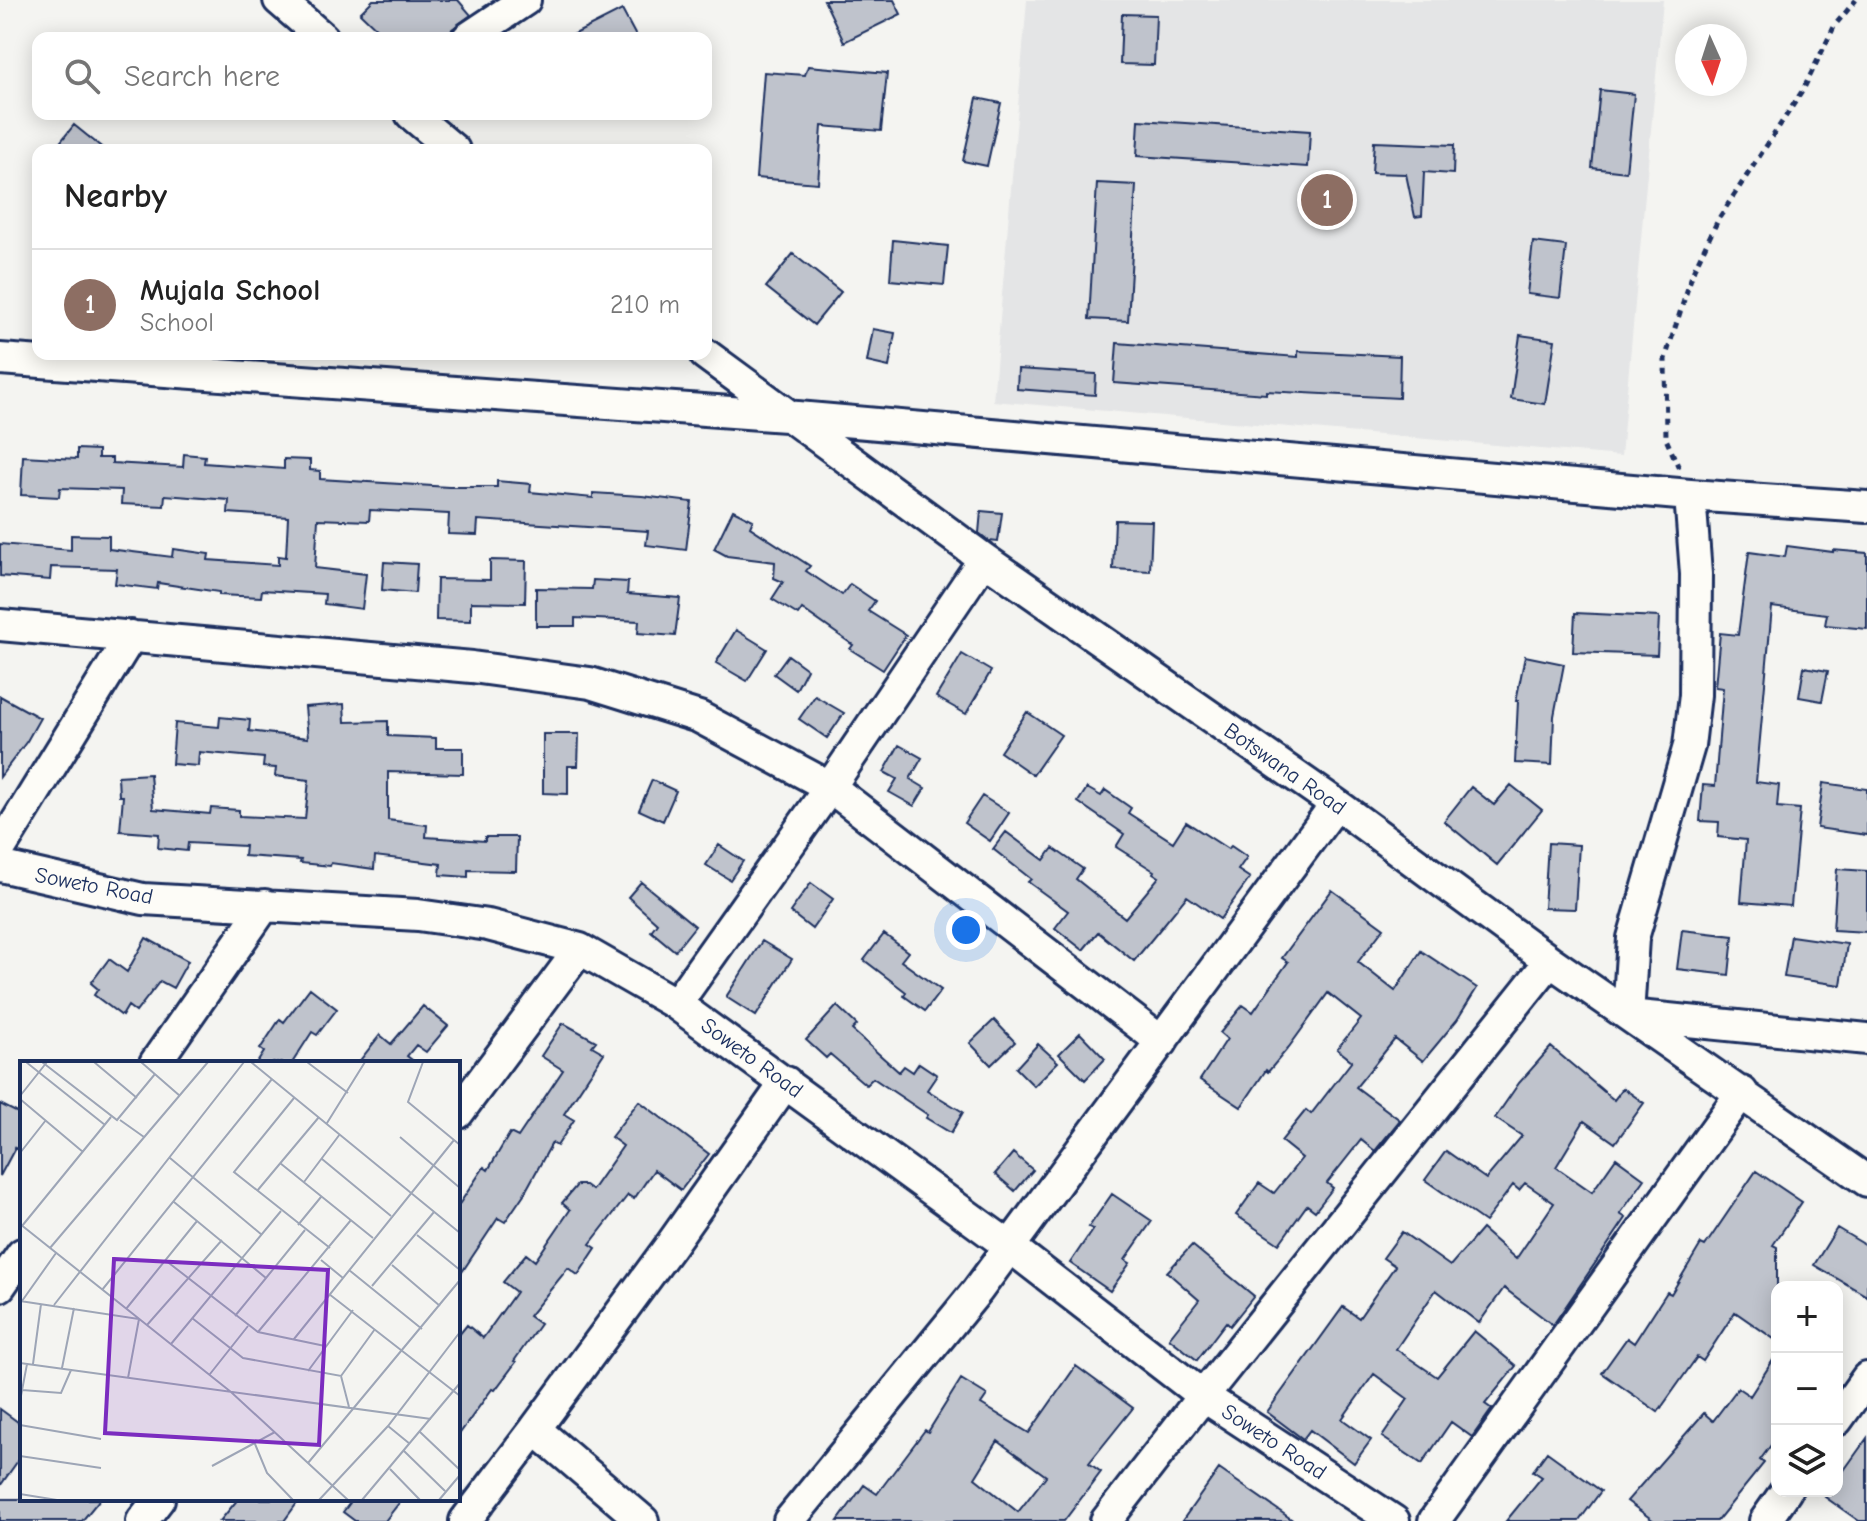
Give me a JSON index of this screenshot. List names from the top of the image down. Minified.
{"streets":{"street":["Botswana Road","Soweto Road"]},"north":"bottom","page":{"search":"Search here","heading":"Nearby","pins":"1","list":[{"mark":"1","name":"Mujala School","note":"School","value":"210 m"}],"map_buttons":["+","−"]}}
